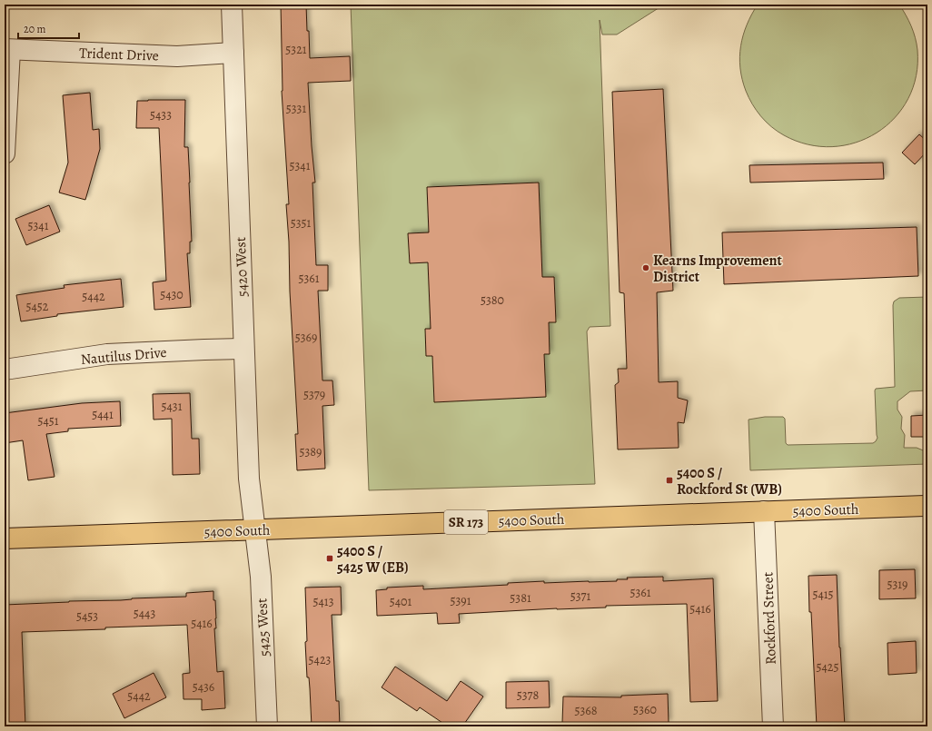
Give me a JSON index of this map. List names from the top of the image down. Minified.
{"streets":{"main road":["5400 South","SR 173"],"street":["Trident Drive","5420 West","Nautilus Drive","Rockford Street","5425 West"]},"crossings":[["Trident Drive","5420 West"],["5420 West","Nautilus Drive"],["5420 West","5400 South"],["5420 West","5425 West"],["5400 South","Rockford Street"],["5400 South","5425 West"]],"places":{"other":["Kearns Improvement District"],"transit":["5400 S / Rockford St (WB)","5400 S / 5425 W (EB)"]},"house_numbers":["5321","5331","5433","5341","5351","5341","5361","5430","5442","5380","5452","5369","5379","5431","5441","5451","5389","5319","5361","5415","5371","5381","5391","5413","5401","5416","5443","5453","5416","5423","5425","5436","5378","5442","5360","5368"],"scale_bar":"20 m"}
